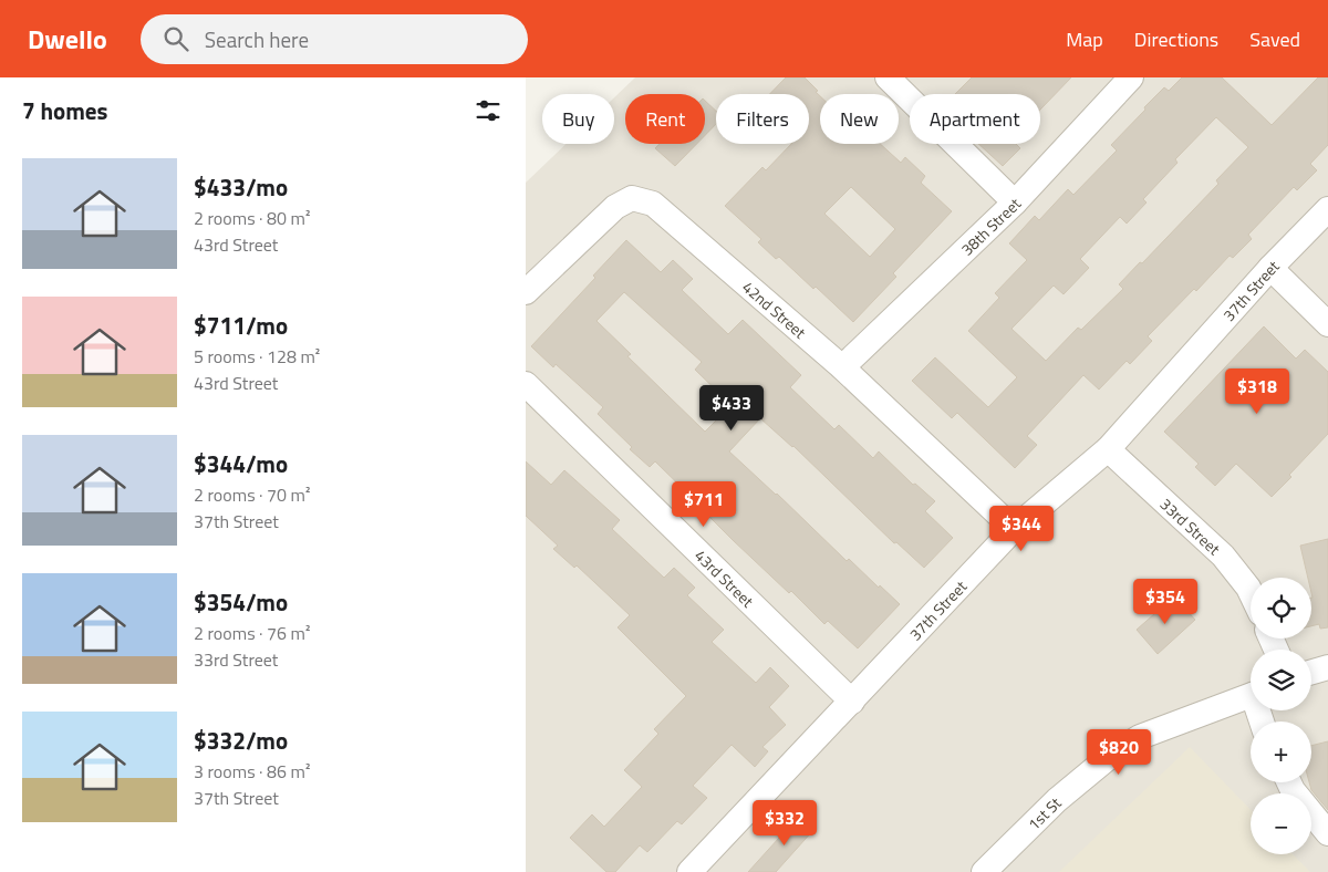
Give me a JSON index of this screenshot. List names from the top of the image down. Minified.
{"streets":{"street":["38th Street","37th Street","42nd Street","33rd Street","43rd Street","1st St"]},"crossings":[["38th Street","42nd Street"],["37th Street","42nd Street"],["37th Street","33rd Street"],["37th Street","43rd Street"]],"page":{"header":"Dwello","search":"Search here","nav":["Map","Directions","Saved"],"heading":"7 homes","chip":["Buy","Rent","Filters","New","Apartment"],"list":[{"name":"$433/mo","note":"2 rooms · 80 m² · 43rd Street"},{"name":"$711/mo","note":"5 rooms · 128 m² · 43rd Street"},{"name":"$344/mo","note":"2 rooms · 70 m² · 37th Street"},{"name":"$354/mo","note":"2 rooms · 76 m² · 33rd Street"},{"name":"$332/mo","note":"3 rooms · 86 m² · 37th Street"}],"price":["$318","$433","$711","$344","$354","$820","$332"],"map_buttons":["+","−"]}}
